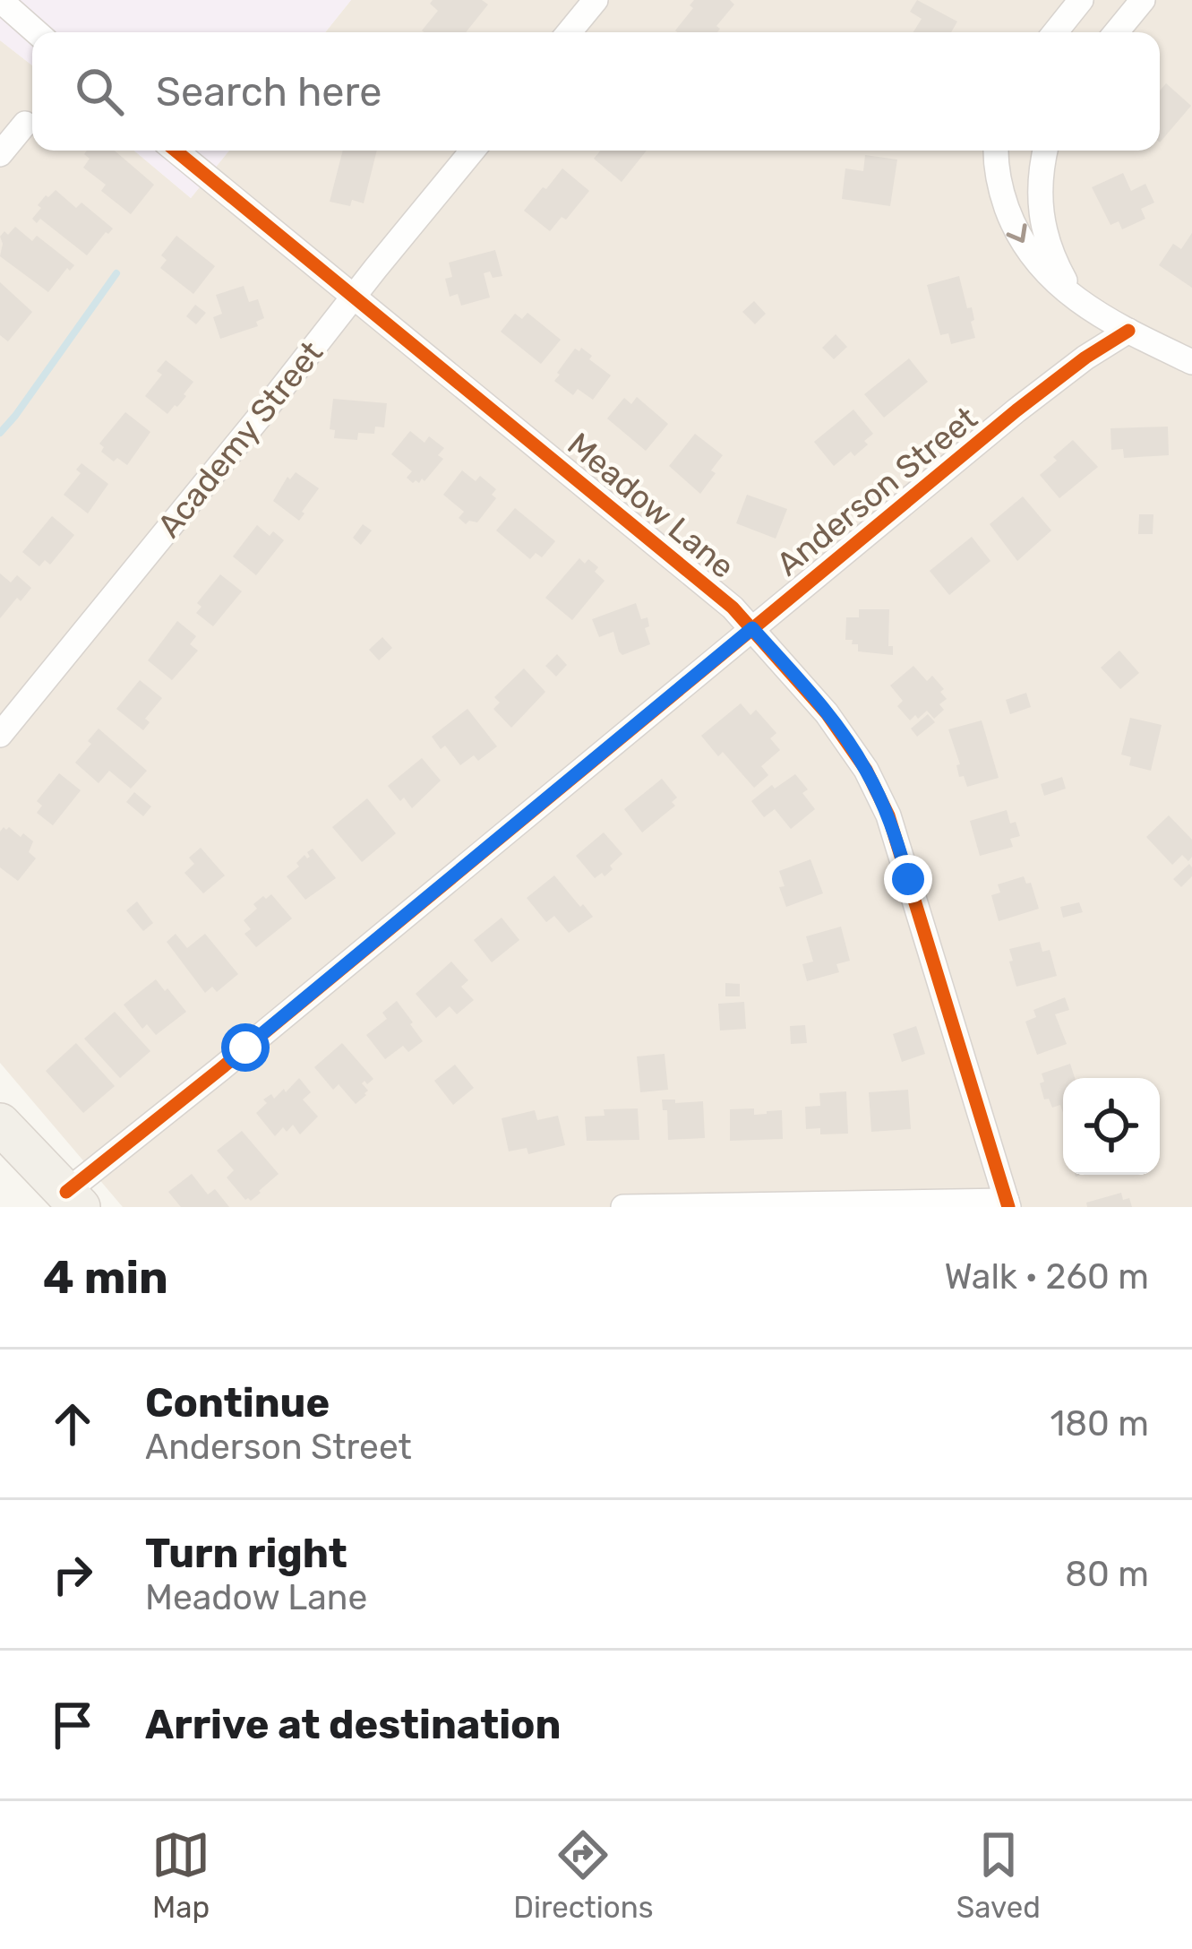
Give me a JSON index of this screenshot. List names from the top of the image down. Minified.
{"streets":{"street":["Academy Street","Anderson Street","Meadow Lane"]},"crossings":[["Academy Street","Meadow Lane"],["Anderson Street","Meadow Lane"]],"page":{"search":"Search here","heading":["4 min","Walk · 260 m"],"list":[["Continue","Anderson Street","180 m"],["Turn right","Meadow Lane","80 m"],"Arrive at destination"],"nav":["Map","Directions","Saved"]}}
